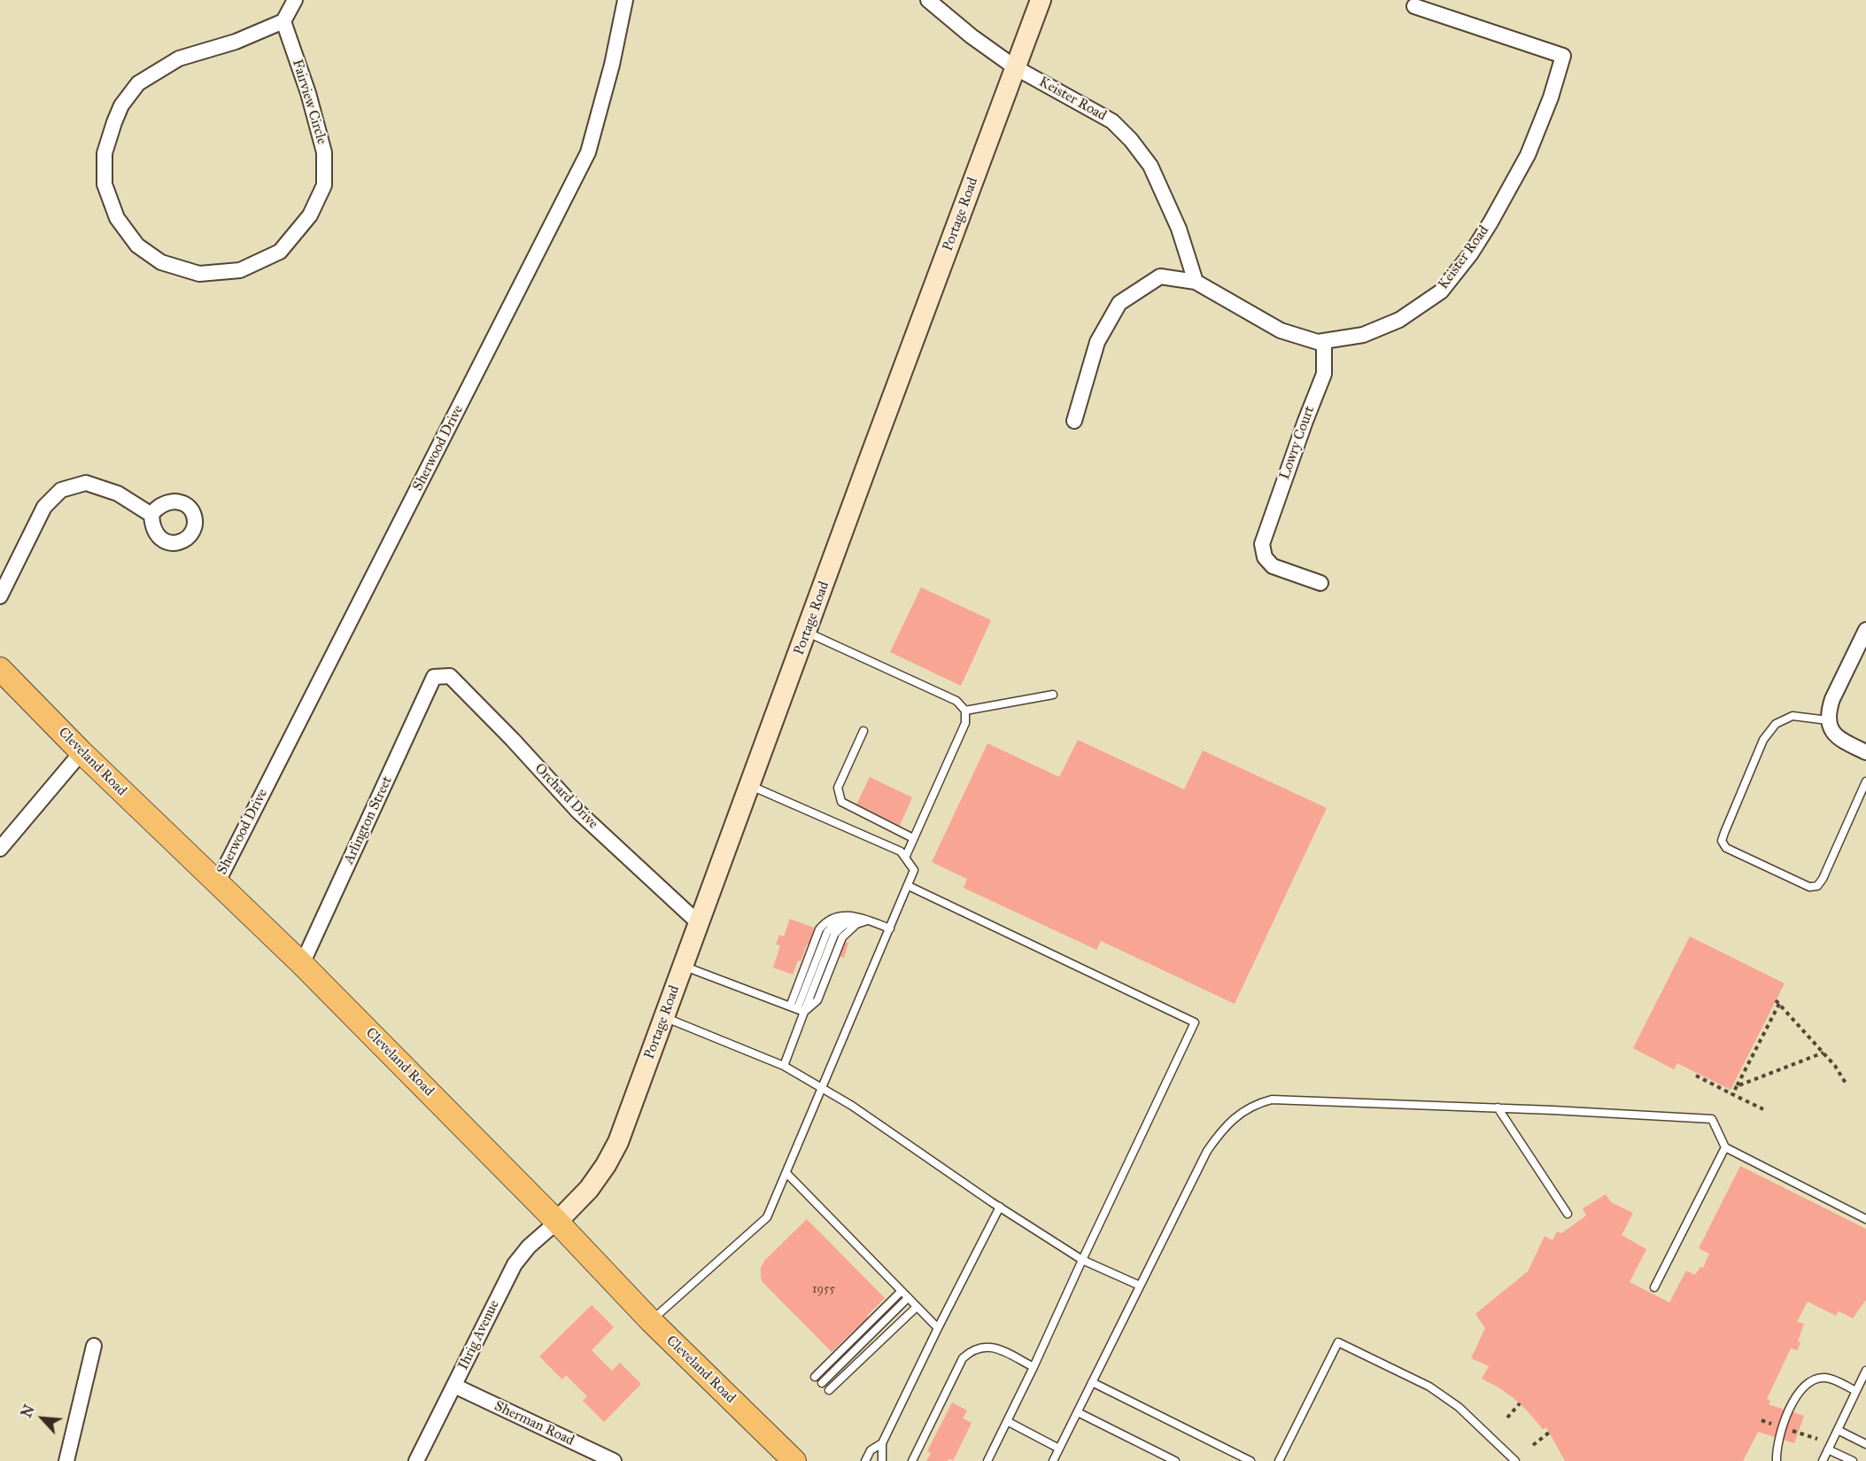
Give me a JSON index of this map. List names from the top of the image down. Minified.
{"streets":{"main road":["Portage Road","Cleveland Road"],"street":["Keister Road","Fairview Circle","Lowry Court","Sherwood Drive","Orchard Drive","Arlington Street","Ihrig Avenue","Sherman Road"]},"crossings":[["Keister Road","Portage Road"],["Keister Road","Lowry Court"],["Portage Road","Cleveland Road"],["Portage Road","Orchard Drive"],["Portage Road","Ihrig Avenue"],["Sherwood Drive","Cleveland Road"],["Cleveland Road","Arlington Street"],["Cleveland Road","Ihrig Avenue"],["Orchard Drive","Arlington Street"],["Ihrig Avenue","Sherman Road"]],"house_numbers":["1955"],"north":"top left"}
